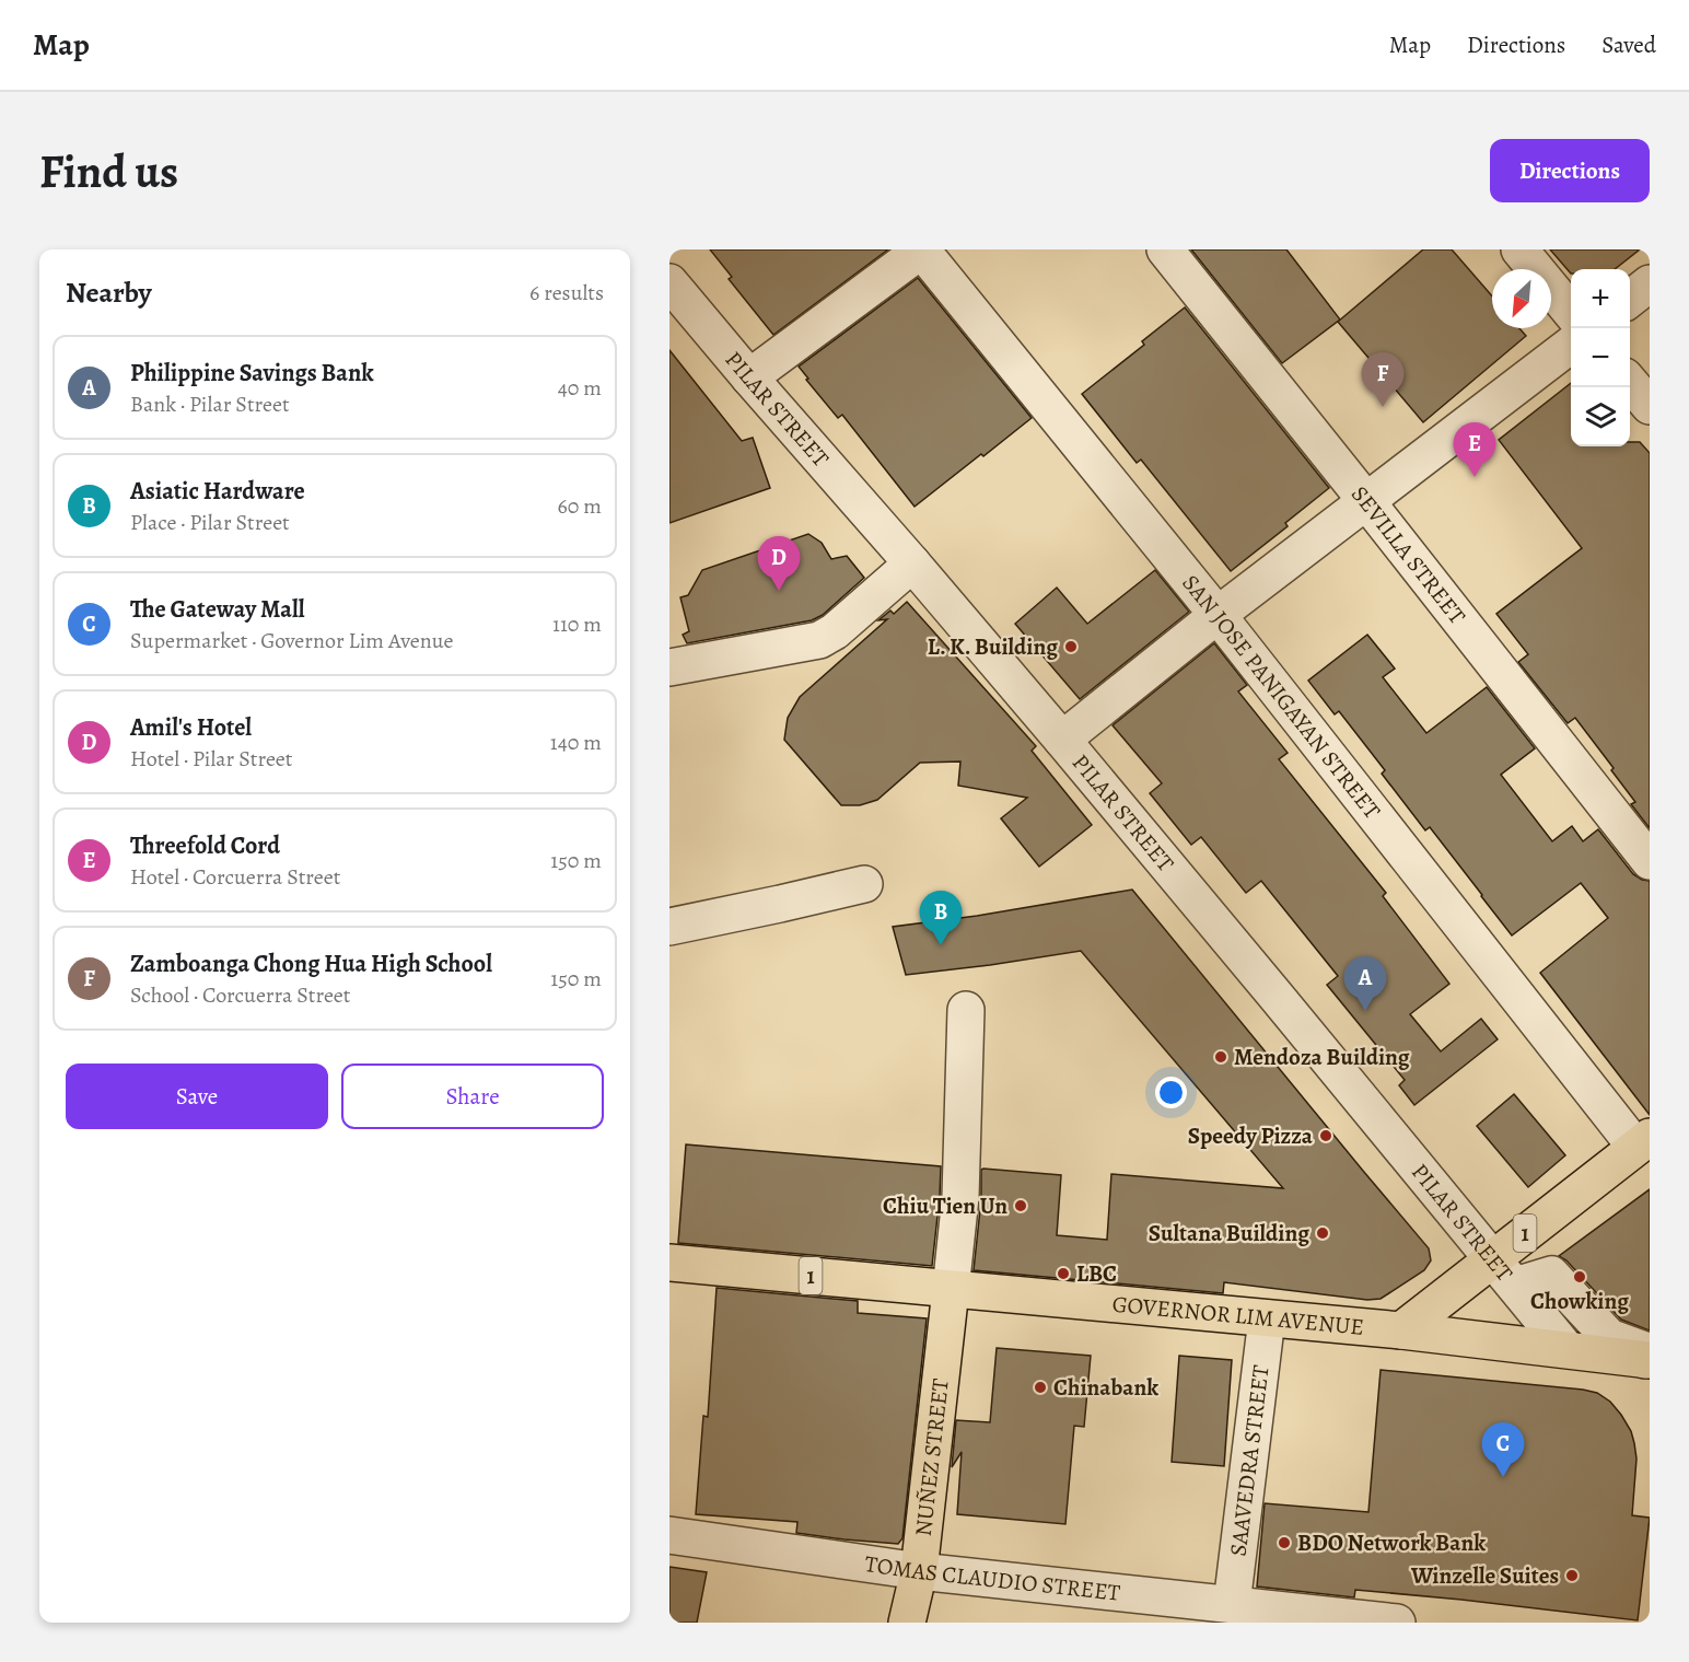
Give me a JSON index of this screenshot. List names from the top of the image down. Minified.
{"streets":{"main road":["1","GOVERNOR LIM AVENUE","NUÑEZ STREET"],"street":["PILAR STREET","SEVILLA STREET","SAN JOSE PANIGAYAN STREET","SAAVEDRA STREET","TOMAS CLAUDIO STREET"]},"crossings":[["PILAR STREET","1"],["PILAR STREET","GOVERNOR LIM AVENUE"],["SAN JOSE PANIGAYAN STREET","1"],["1","GOVERNOR LIM AVENUE"],["GOVERNOR LIM AVENUE","NUÑEZ STREET"],["GOVERNOR LIM AVENUE","SAAVEDRA STREET"],["NUÑEZ STREET","TOMAS CLAUDIO STREET"],["SAAVEDRA STREET","TOMAS CLAUDIO STREET"]],"places":["L. K. Building","Mendoza Building","Speedy Pizza","Chiu Tien Un","Sultana Building","LBC","Chowking","Chinabank","BDO Network Bank","Winzelle Suites"],"north":"bottom left","page":{"header":"Map","nav":["Map","Directions","Saved"],"buttons":["Directions",["Save","Share"]],"title":"Find us","heading":["Nearby","6 results"],"map_buttons":["+","−"],"list":[{"mark":"A","name":"Philippine Savings Bank","note":"Bank · Pilar Street","value":"40 m"},{"mark":"B","name":"Asiatic Hardware","note":"Place · Pilar Street","value":"60 m"},{"mark":"C","name":"The Gateway Mall","note":"Supermarket · Governor Lim Avenue","value":"110 m"},{"mark":"D","name":"Amil's Hotel","note":"Hotel · Pilar Street","value":"140 m"},{"mark":"E","name":"Threefold Cord","note":"Hotel · Corcuerra Street","value":"150 m"},{"mark":"F","name":"Zamboanga Chong Hua High School","note":"School · Corcuerra Street","value":"150 m"}],"pins":["F","E","D","B","A","C"]}}
